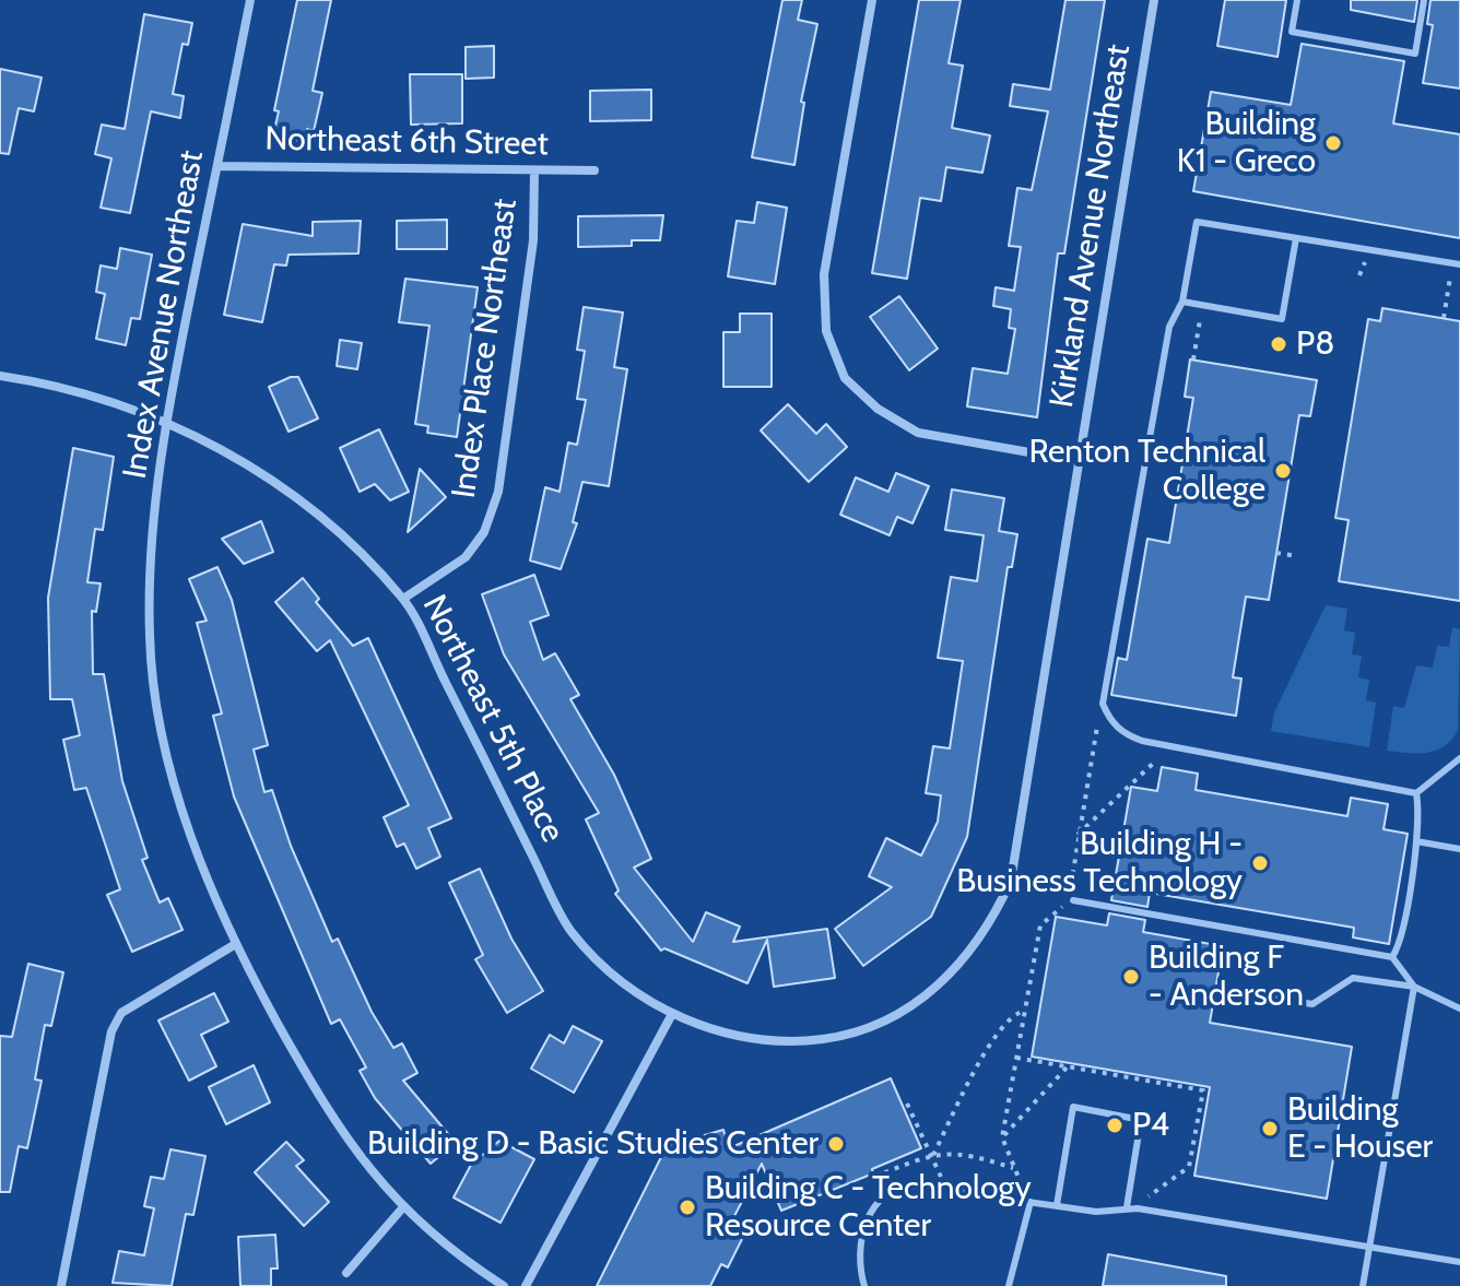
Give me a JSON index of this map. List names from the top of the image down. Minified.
{"streets":{"street":["Northeast 6th Street","Kirkland Avenue Northeast","Index Avenue Northeast","Index Place Northeast","Northeast 5th Place"]},"crossings":[["Northeast 6th Street","Index Avenue Northeast"],["Northeast 6th Street","Index Place Northeast"],["Kirkland Avenue Northeast","Northeast 5th Place"],["Index Avenue Northeast","Northeast 5th Place"],["Index Place Northeast","Northeast 5th Place"]],"places":["Building K1 - Greco","P8","Renton Technical College","Building H - Business Technology","Building F - Anderson","P4","Building E - Houser","Building D - Basic Studies Center","Building C - Technology Resource Center"]}
